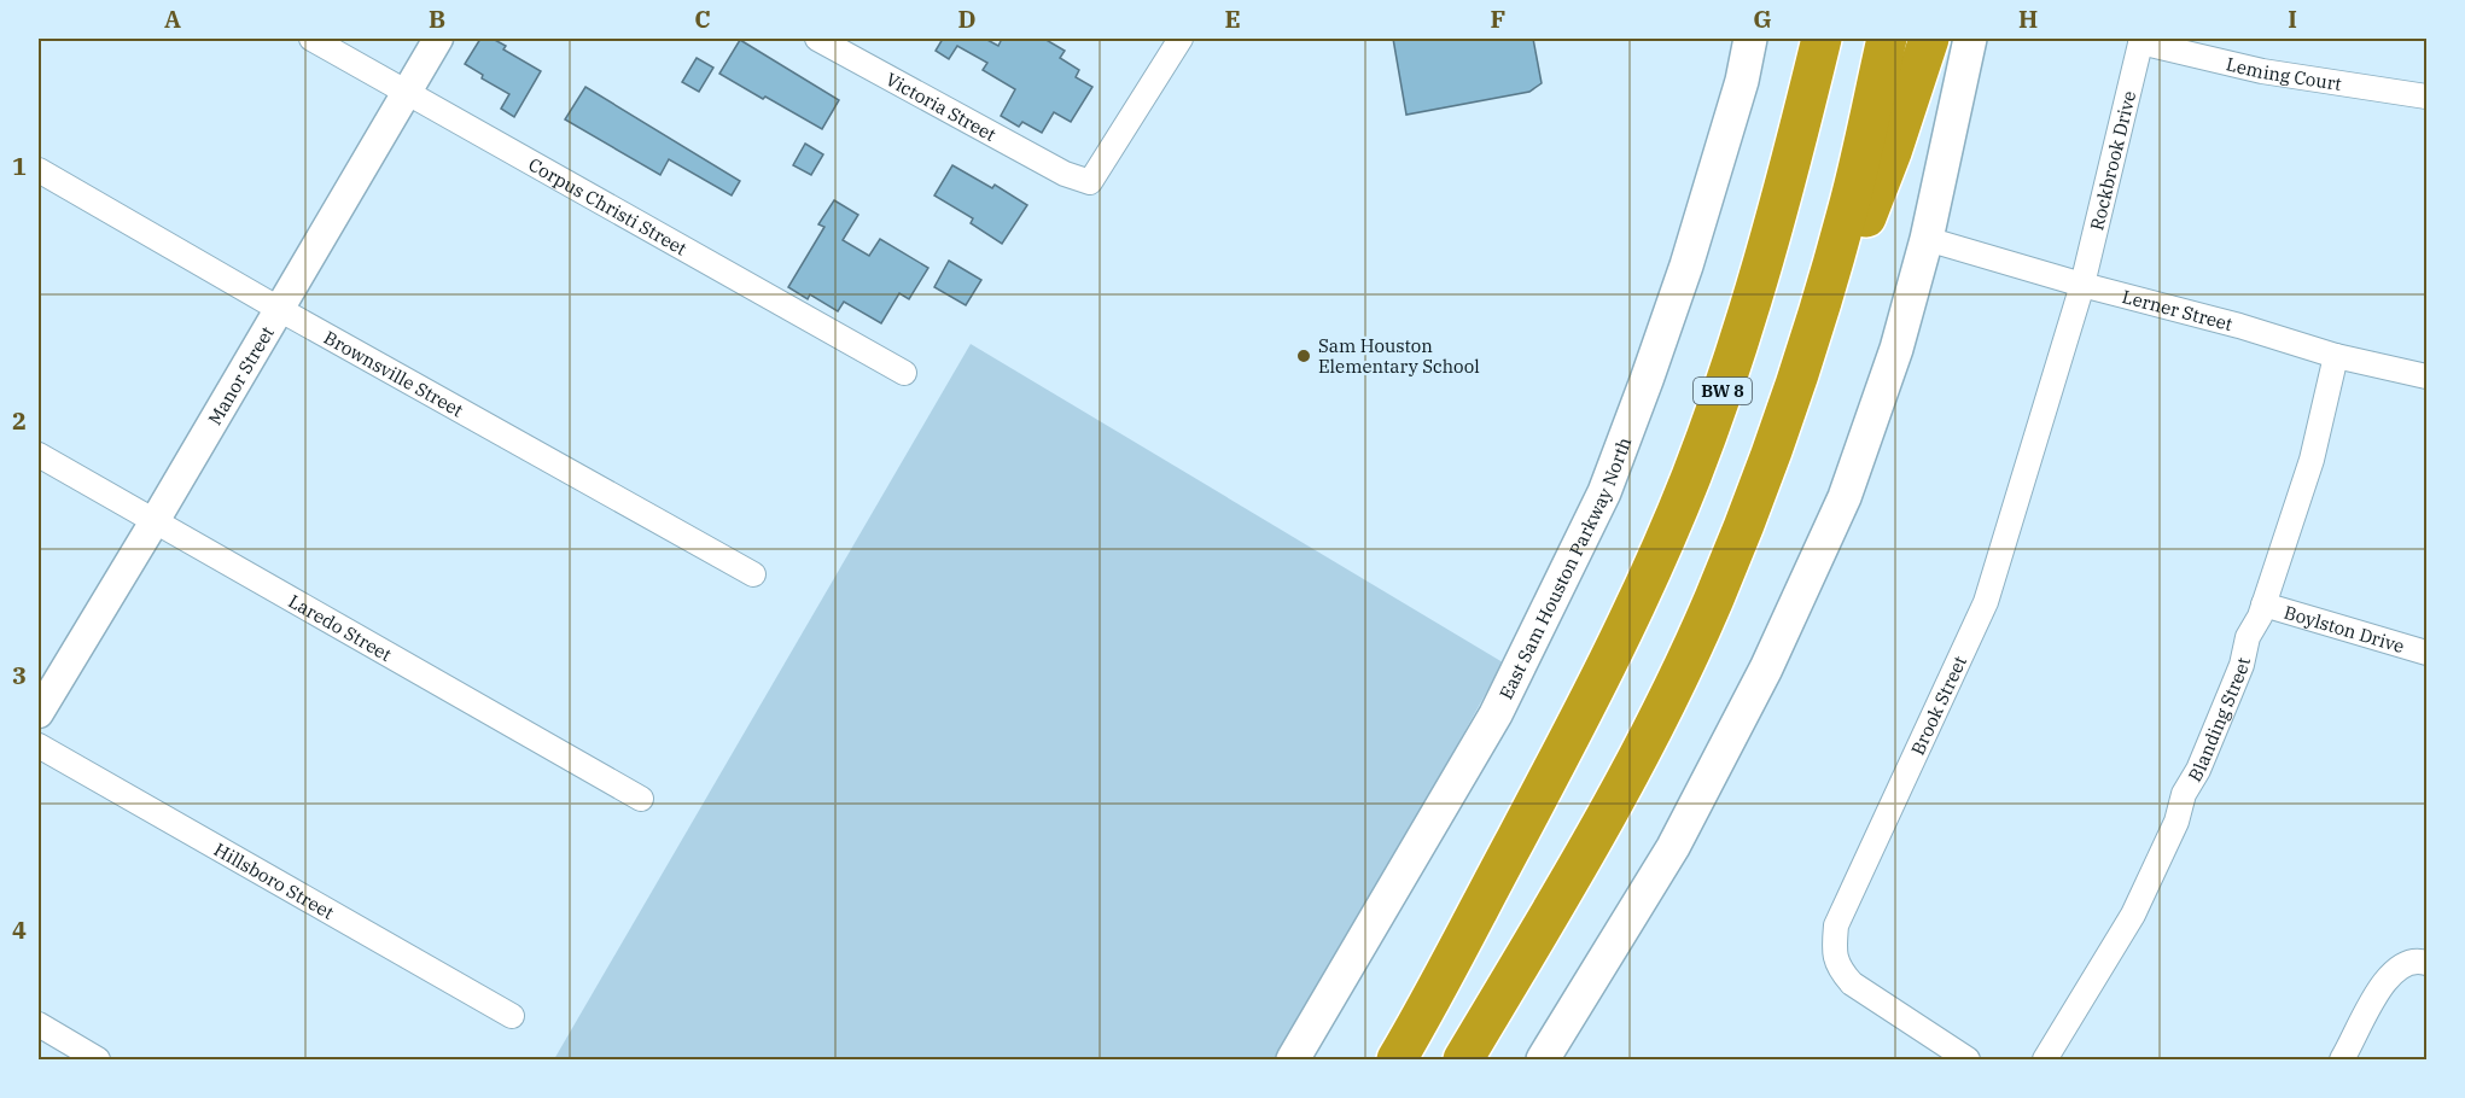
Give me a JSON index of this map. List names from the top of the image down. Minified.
{"streets":{"highway":["BW 8"],"main road":["East Sam Houston Parkway North"],"street":["Leming Court","Victoria Street","Rockbrook Drive","Corpus Christi Street","Lerner Street","Brownsville Street","Manor Street","Laredo Street","Boylston Drive","Brook Street","Blanding Street","Hillsboro Street"]},"crossings":[["Leming Court","Rockbrook Drive"],["Rockbrook Drive","Lerner Street"],["Rockbrook Drive","Brook Street"],["Corpus Christi Street","Manor Street"],["Lerner Street","Brook Street"],["Lerner Street","Blanding Street"],["Brownsville Street","Manor Street"],["Manor Street","Laredo Street"],["Boylston Drive","Blanding Street"]],"places":["Sam Houston Elementary School"],"grid":{"columns":["A","B","C","D","E","F","G","H","I"],"rows":["1","2","3","4"]}}
